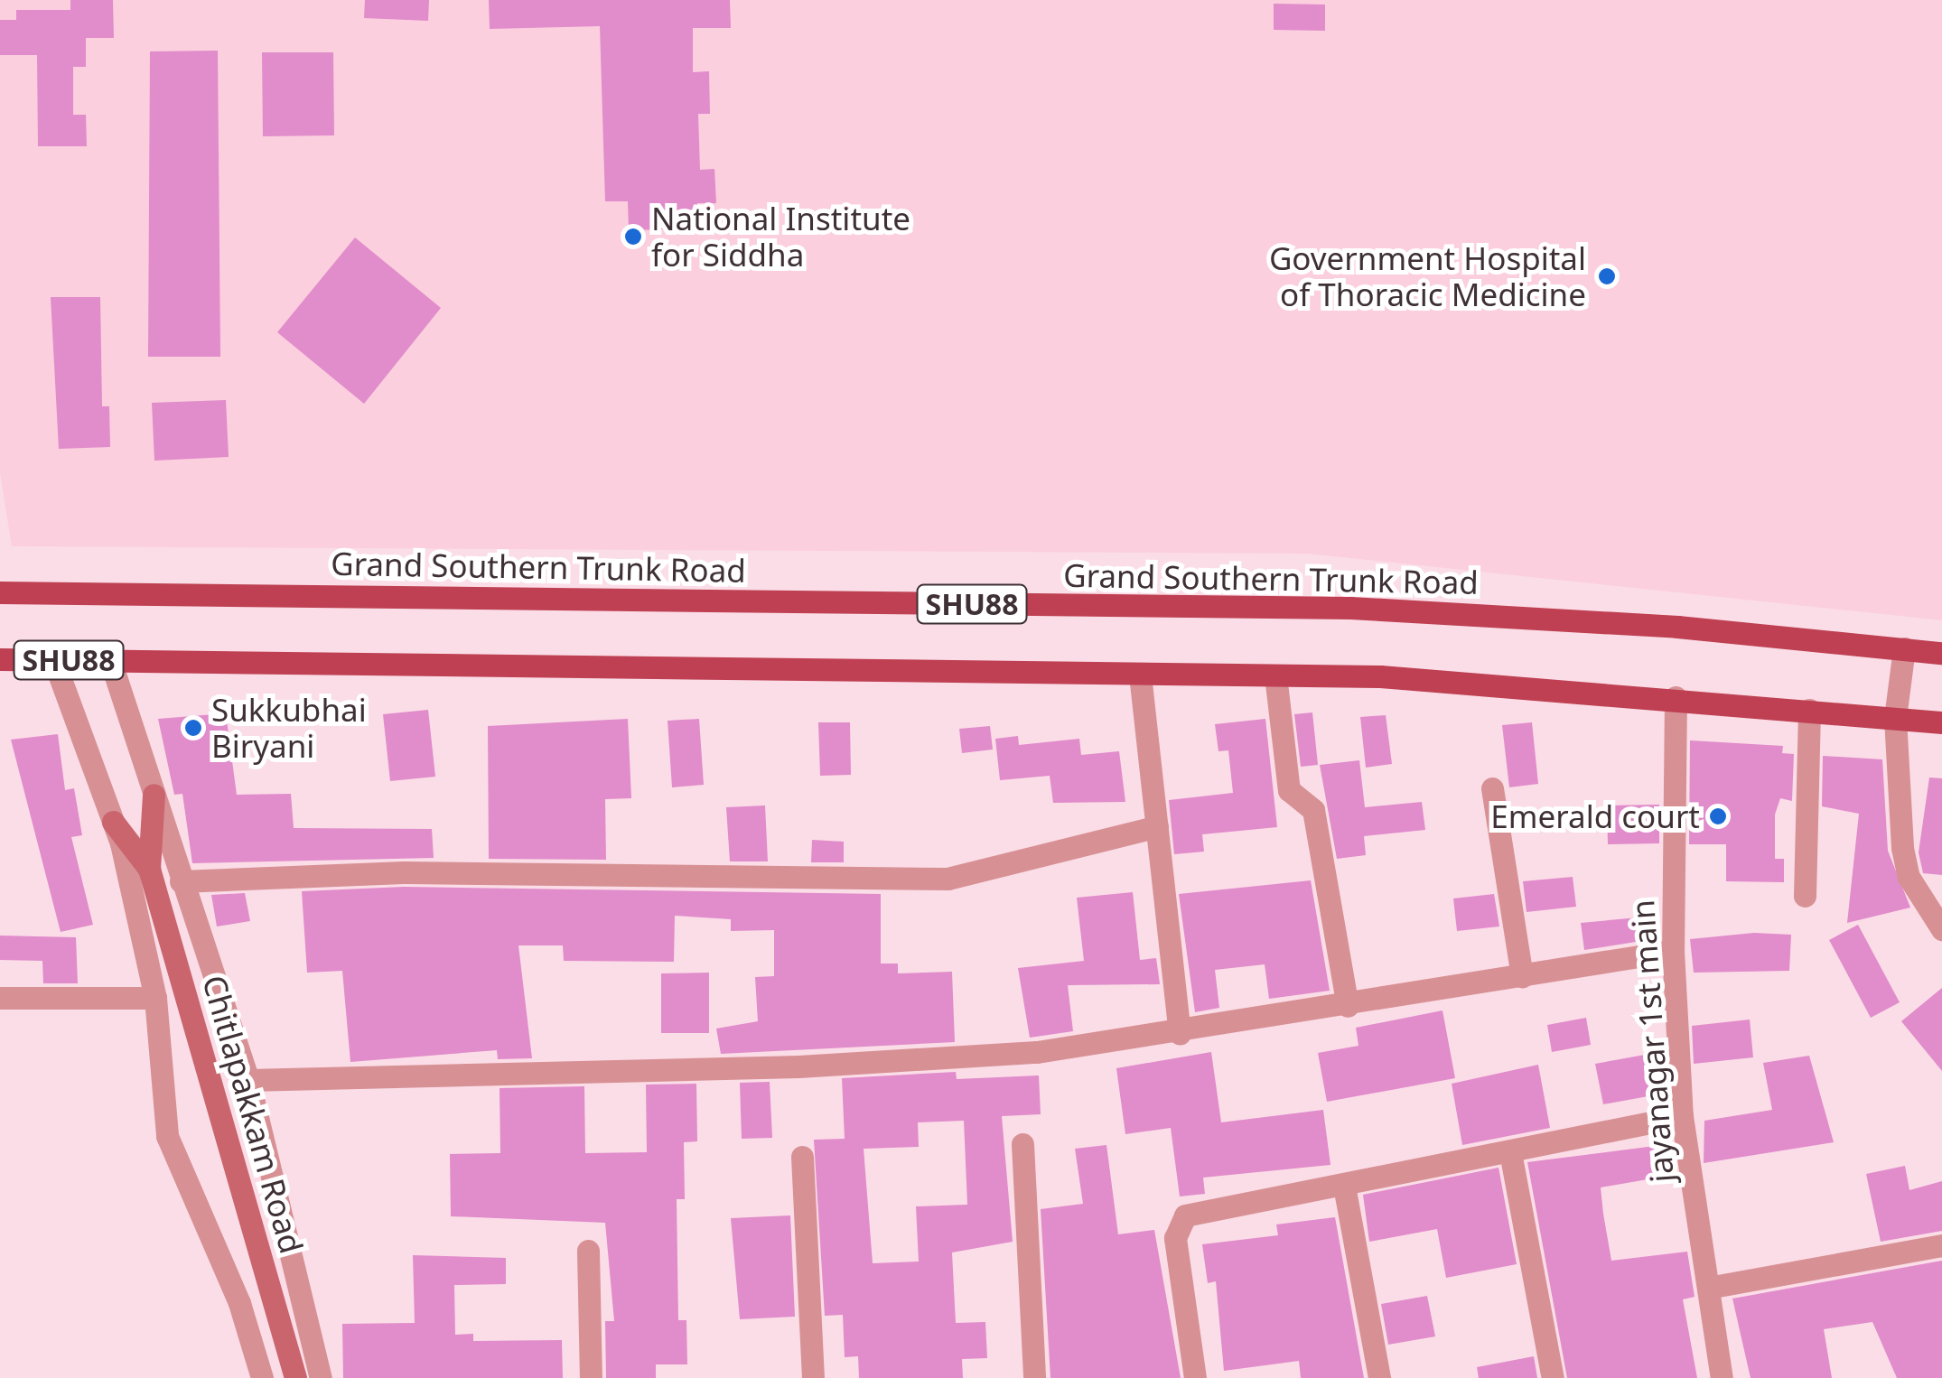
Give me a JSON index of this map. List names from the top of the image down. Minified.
{"streets":{"main road":["Grand Southern Trunk Road","SHU88"],"street":["jayanagar 1st main","Chitlapakkam Road"]},"crossings":[["SHU88","jayanagar 1st main"]],"places":["National Institute for Siddha","Government Hospital of Thoracic Medicine","Sukkubhai Biryani","Emerald court"]}
